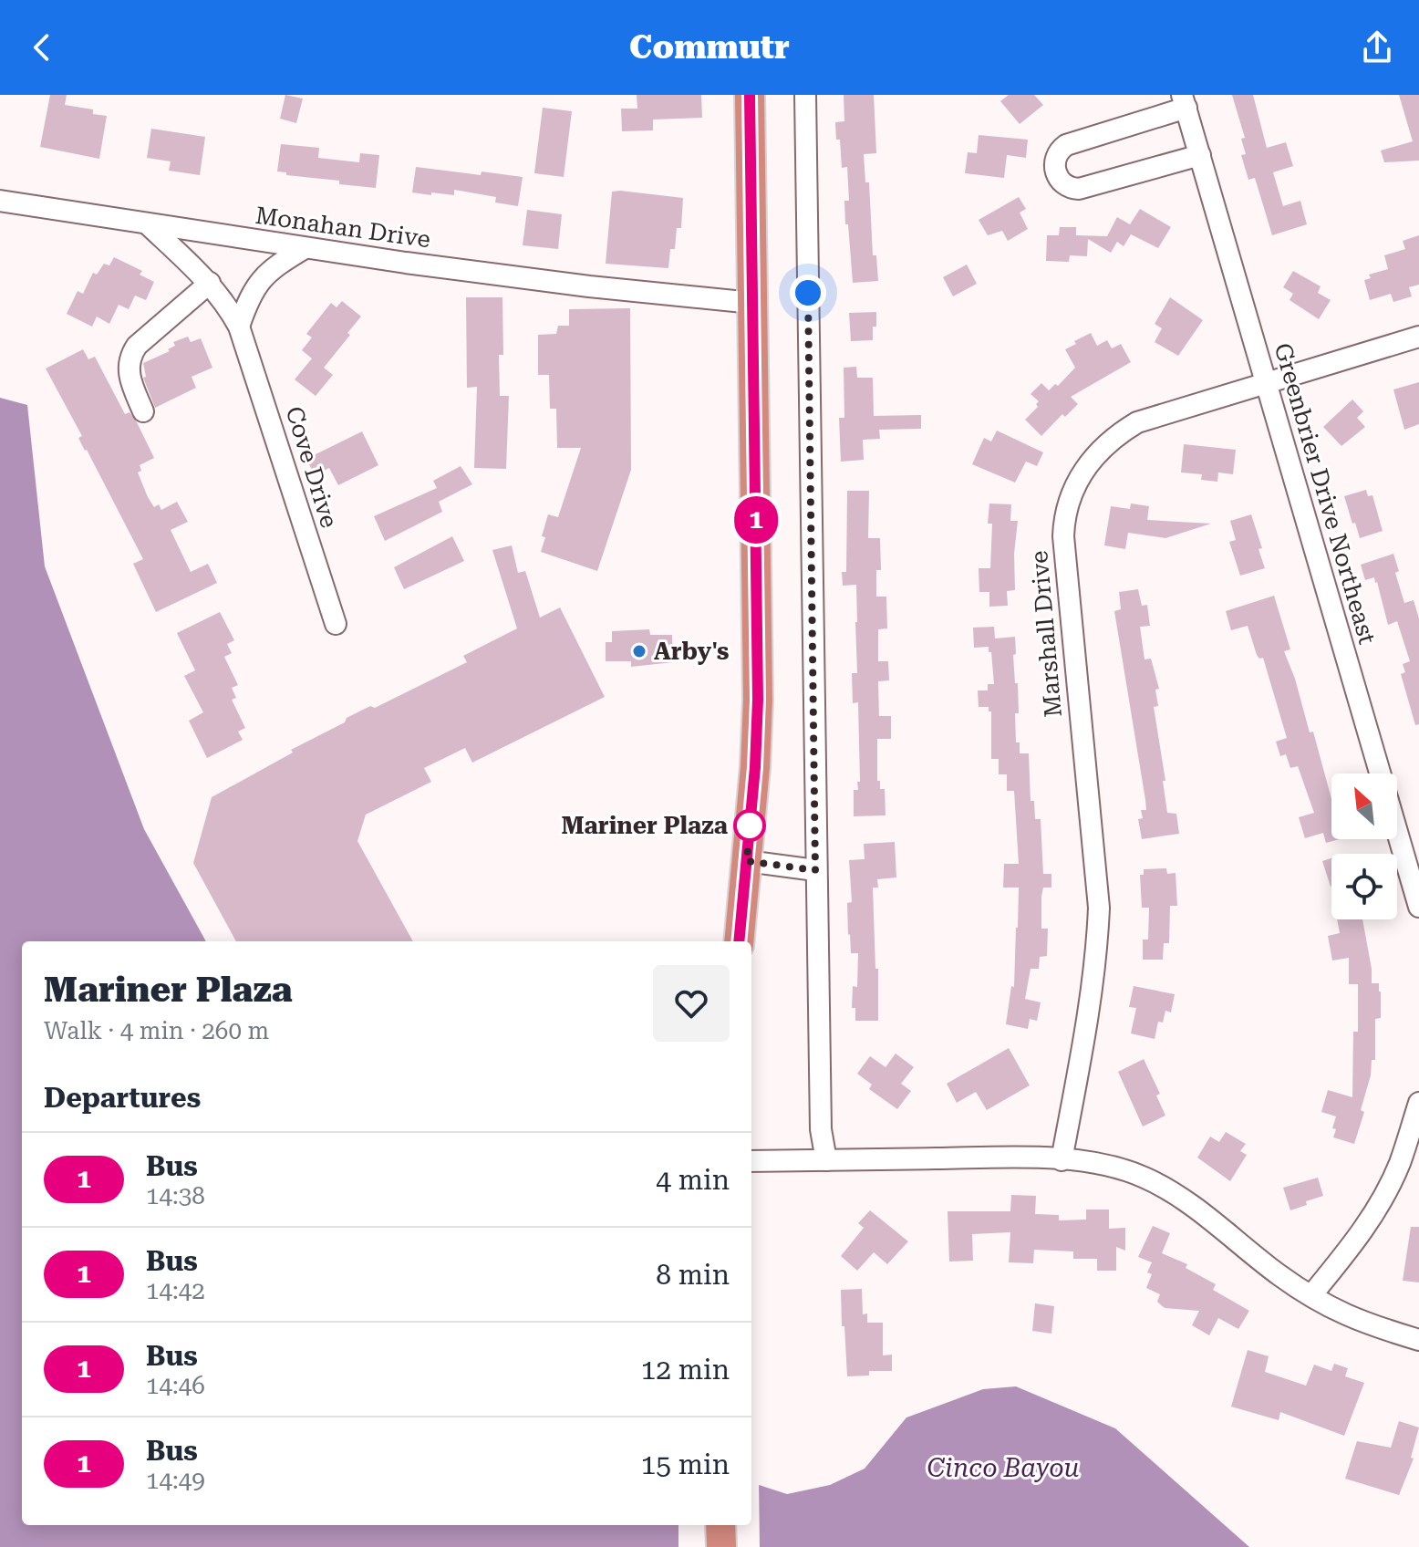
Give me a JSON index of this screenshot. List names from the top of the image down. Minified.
{"streets":{"street":["Monahan Drive","Cove Drive","Greenbrier Drive Northeast","Marshall Drive"]},"crossings":[["Monahan Drive","Cove Drive"],["Greenbrier Drive Northeast","Marshall Drive"]],"water":["Cinco Bayou"],"places":["Arby's","Mariner Plaza"],"lines":["bus line 1"],"north":"top left","page":{"header":"Commutr","on_map":"1","heading":[["Mariner Plaza","Walk · 4 min · 260 m"],"Departures"],"list":[{"mark":"1","name":"Bus","note":"14:38","value":"4 min"},{"mark":"1","name":"Bus","note":"14:42","value":"8 min"},{"mark":"1","name":"Bus","note":"14:46","value":"12 min"},{"mark":"1","name":"Bus","note":"14:49","value":"15 min"}]}}
